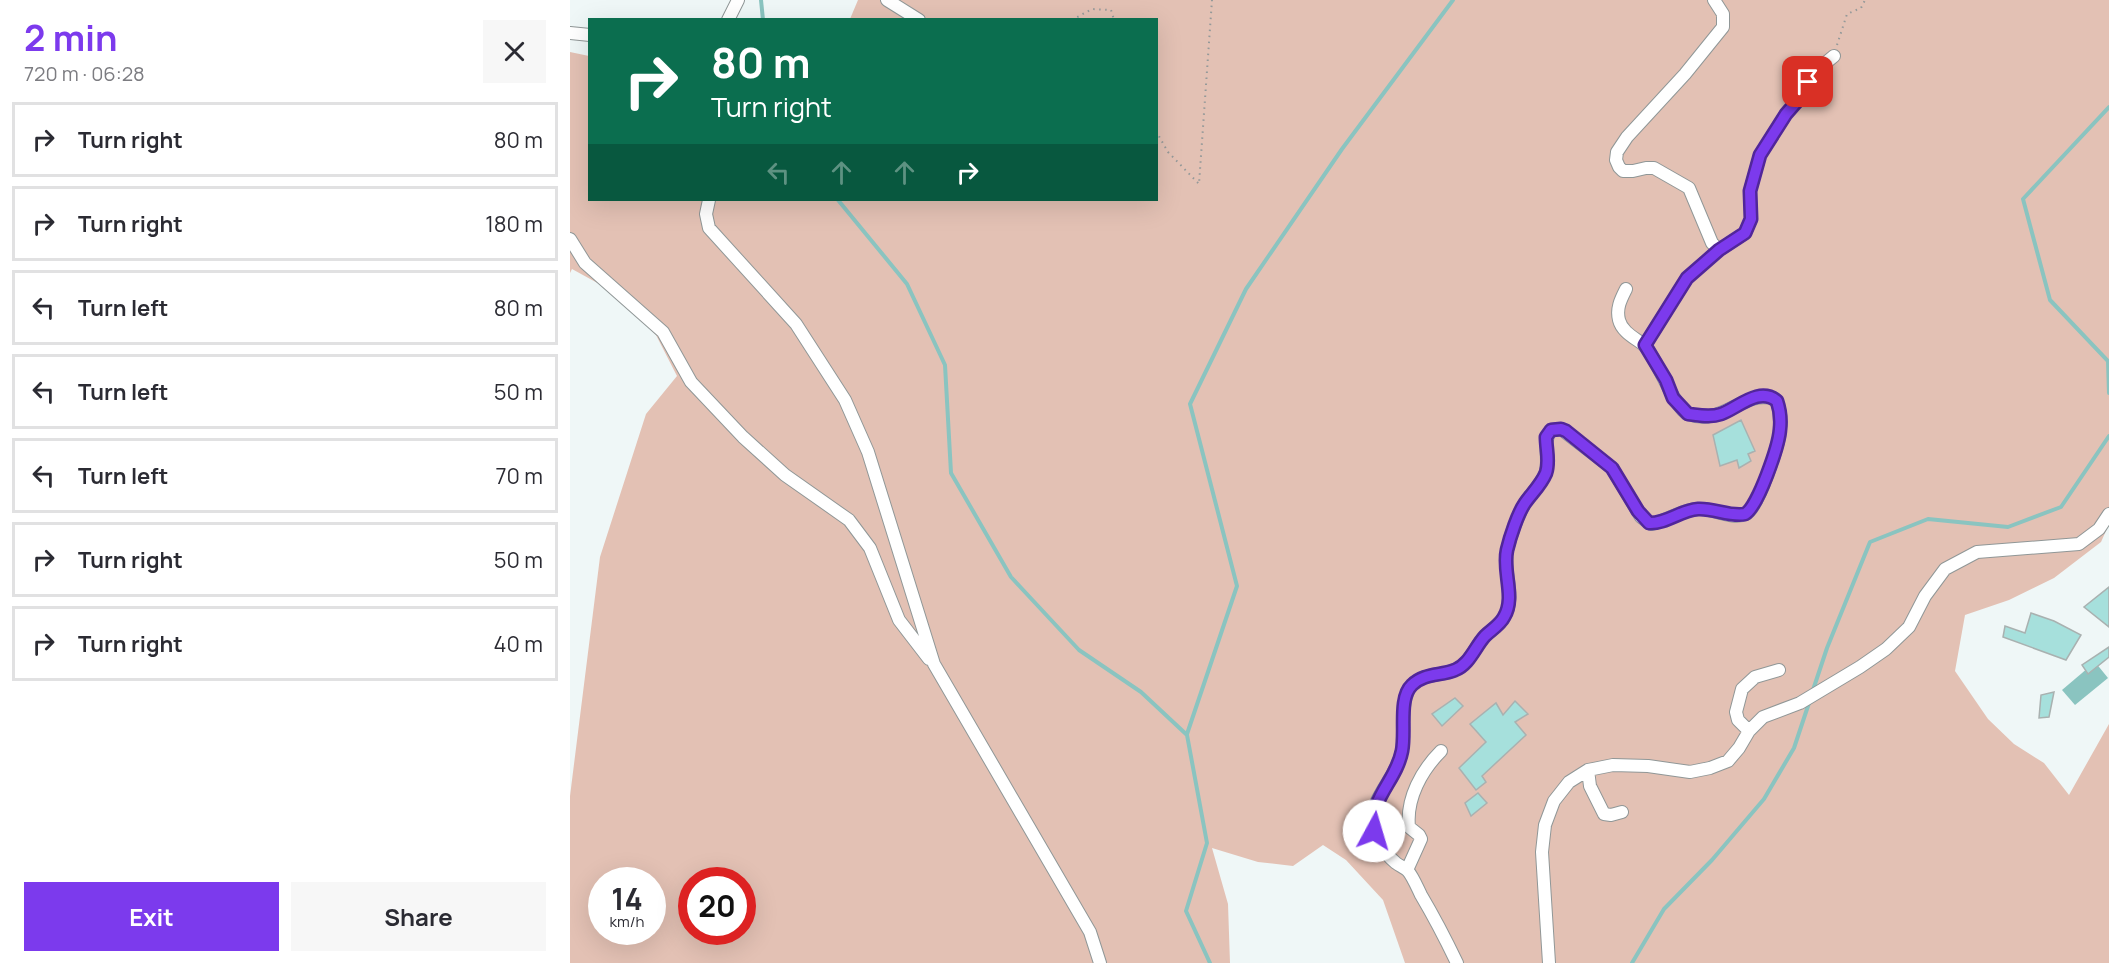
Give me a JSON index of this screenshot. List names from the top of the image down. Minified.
{"page":{"heading":["2 min","720 m · 06:28"],"turn":["80 m","Turn right"],"list":[{"name":"Turn right","value":"80 m"},{"name":"Turn right","value":"180 m"},{"name":"Turn left","value":"80 m"},{"name":"Turn left","value":"50 m"},{"name":"Turn left","value":"70 m"},{"name":"Turn right","value":"50 m"},{"name":"Turn right","value":"40 m"}],"speed":"14 km/h","limit":"20","buttons":["Exit","Share"]}}
